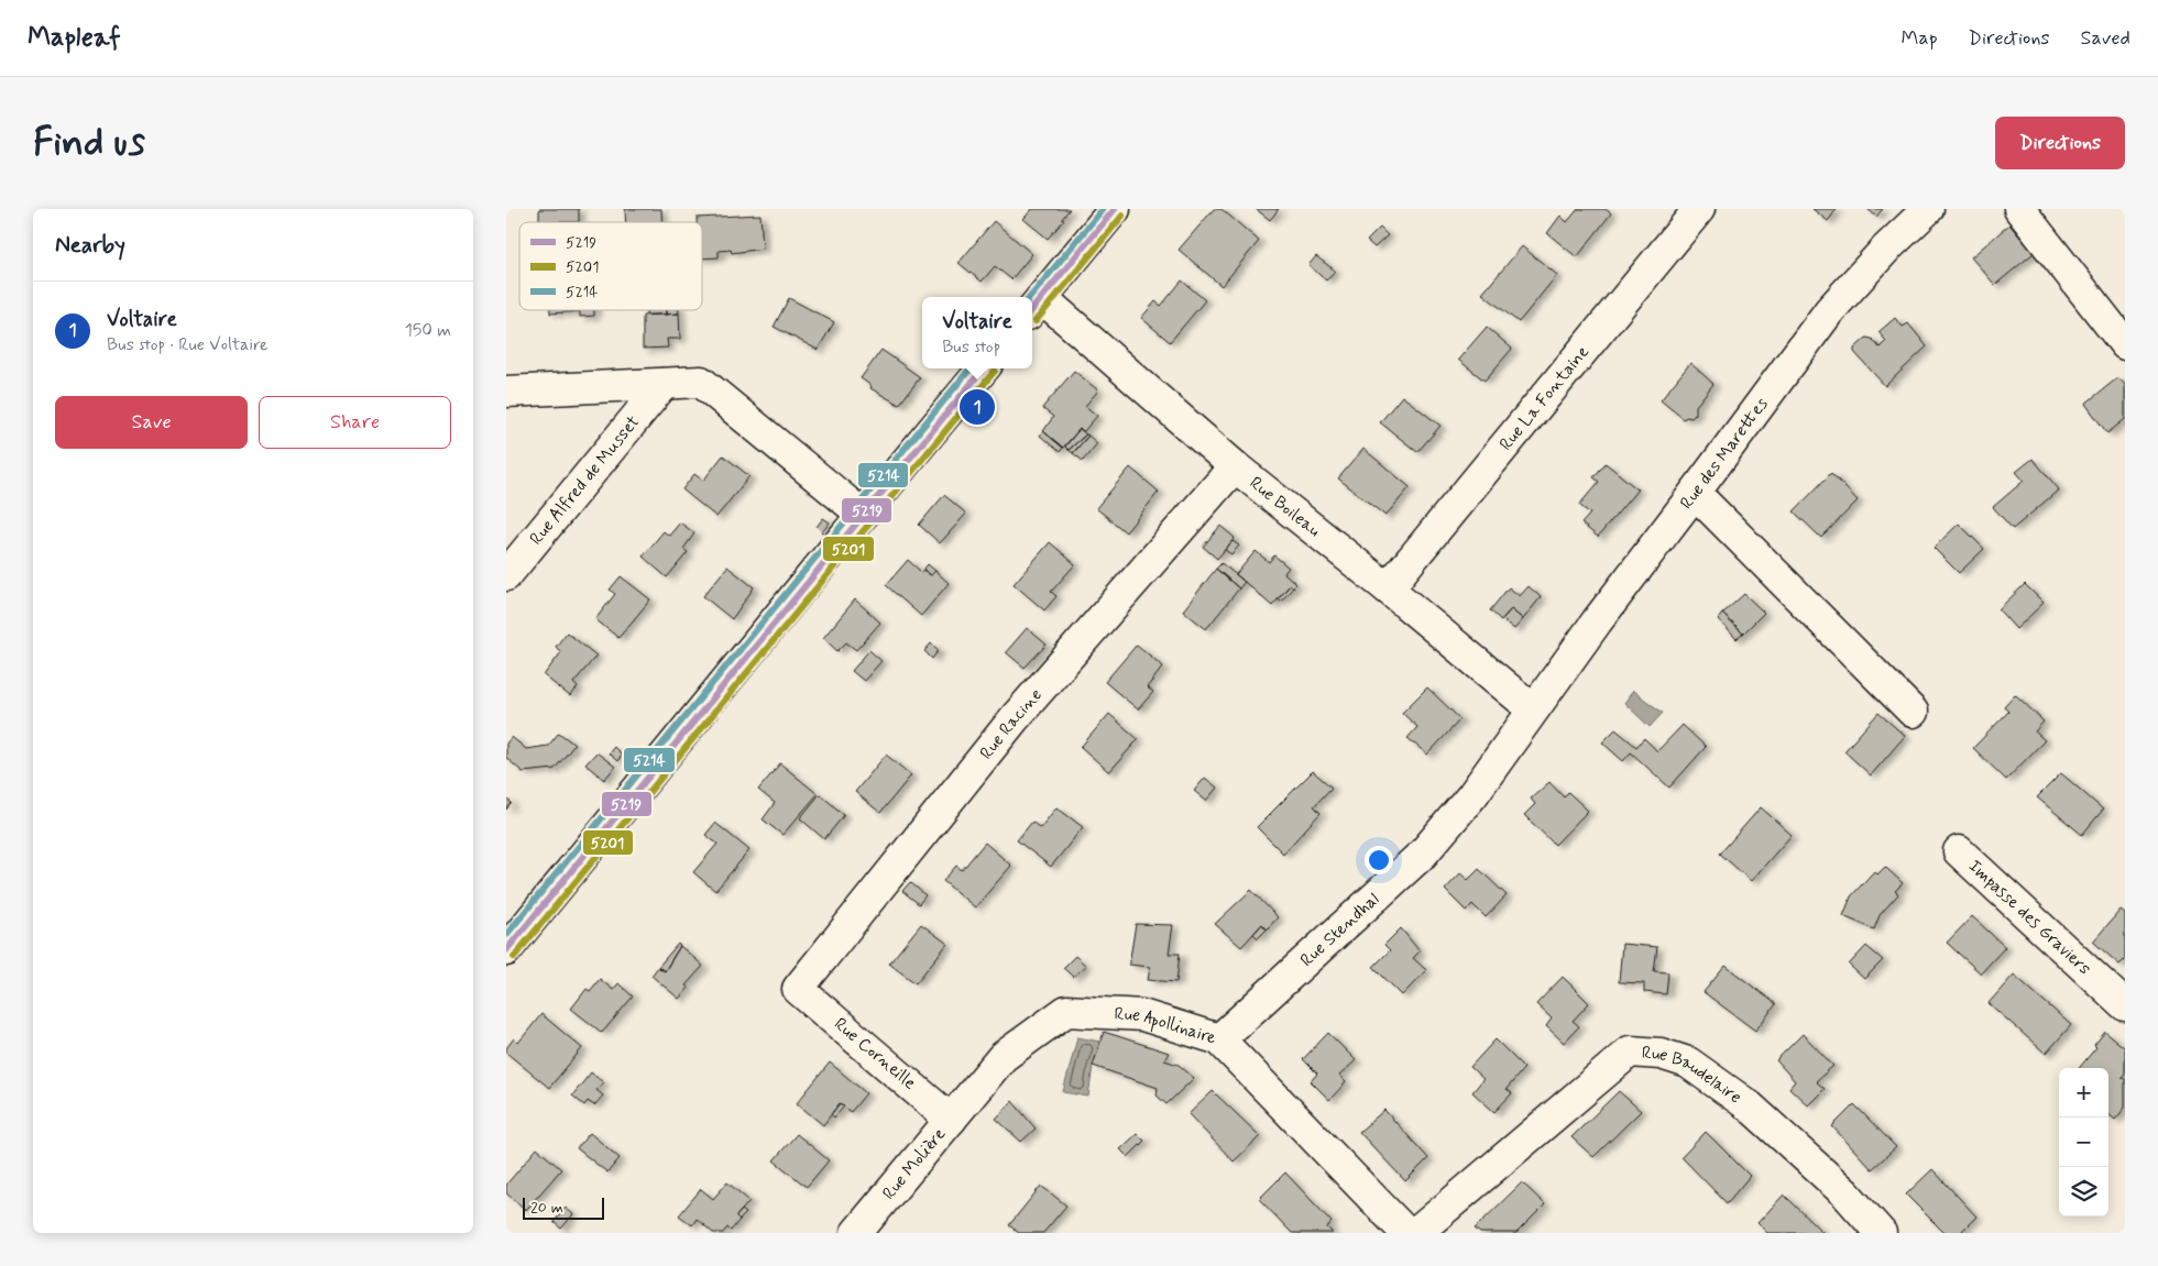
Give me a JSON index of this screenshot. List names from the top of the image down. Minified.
{"streets":{"street":["Rue La Fontaine","Rue des Marettes","Rue Alfred de Musset","Rue Boileau","Rue Racine","Impasse des Graviers","Rue Stendhal","Rue Apollinaire","Rue Corneille","Rue Baudelaire","Rue Molière"]},"crossings":[["Rue La Fontaine","Rue Boileau"],["Rue des Marettes","Rue Boileau"],["Rue des Marettes","Rue Stendhal"],["Rue Boileau","Rue Racine"],["Rue Boileau","Rue Stendhal"],["Rue Racine","Rue Corneille"],["Rue Stendhal","Rue Apollinaire"],["Rue Apollinaire","Rue Corneille"],["Rue Apollinaire","Rue Molière"],["Rue Corneille","Rue Molière"]],"lines":["transit line 5219","transit line 5214","transit line 5201"],"legend":["5219","5201","5214"],"scale_bar":"20 m","page":{"header":"Mapleaf","nav":["Map","Directions","Saved"],"buttons":["Directions",["Save","Share"]],"title":"Find us","heading":"Nearby","list":[{"mark":"1","name":"Voltaire","note":"Bus stop · Rue Voltaire","value":"150 m"}],"popup":["Voltaire","Bus stop"],"pins":"1","map_buttons":["+","−"],"scale":"20 m"}}
